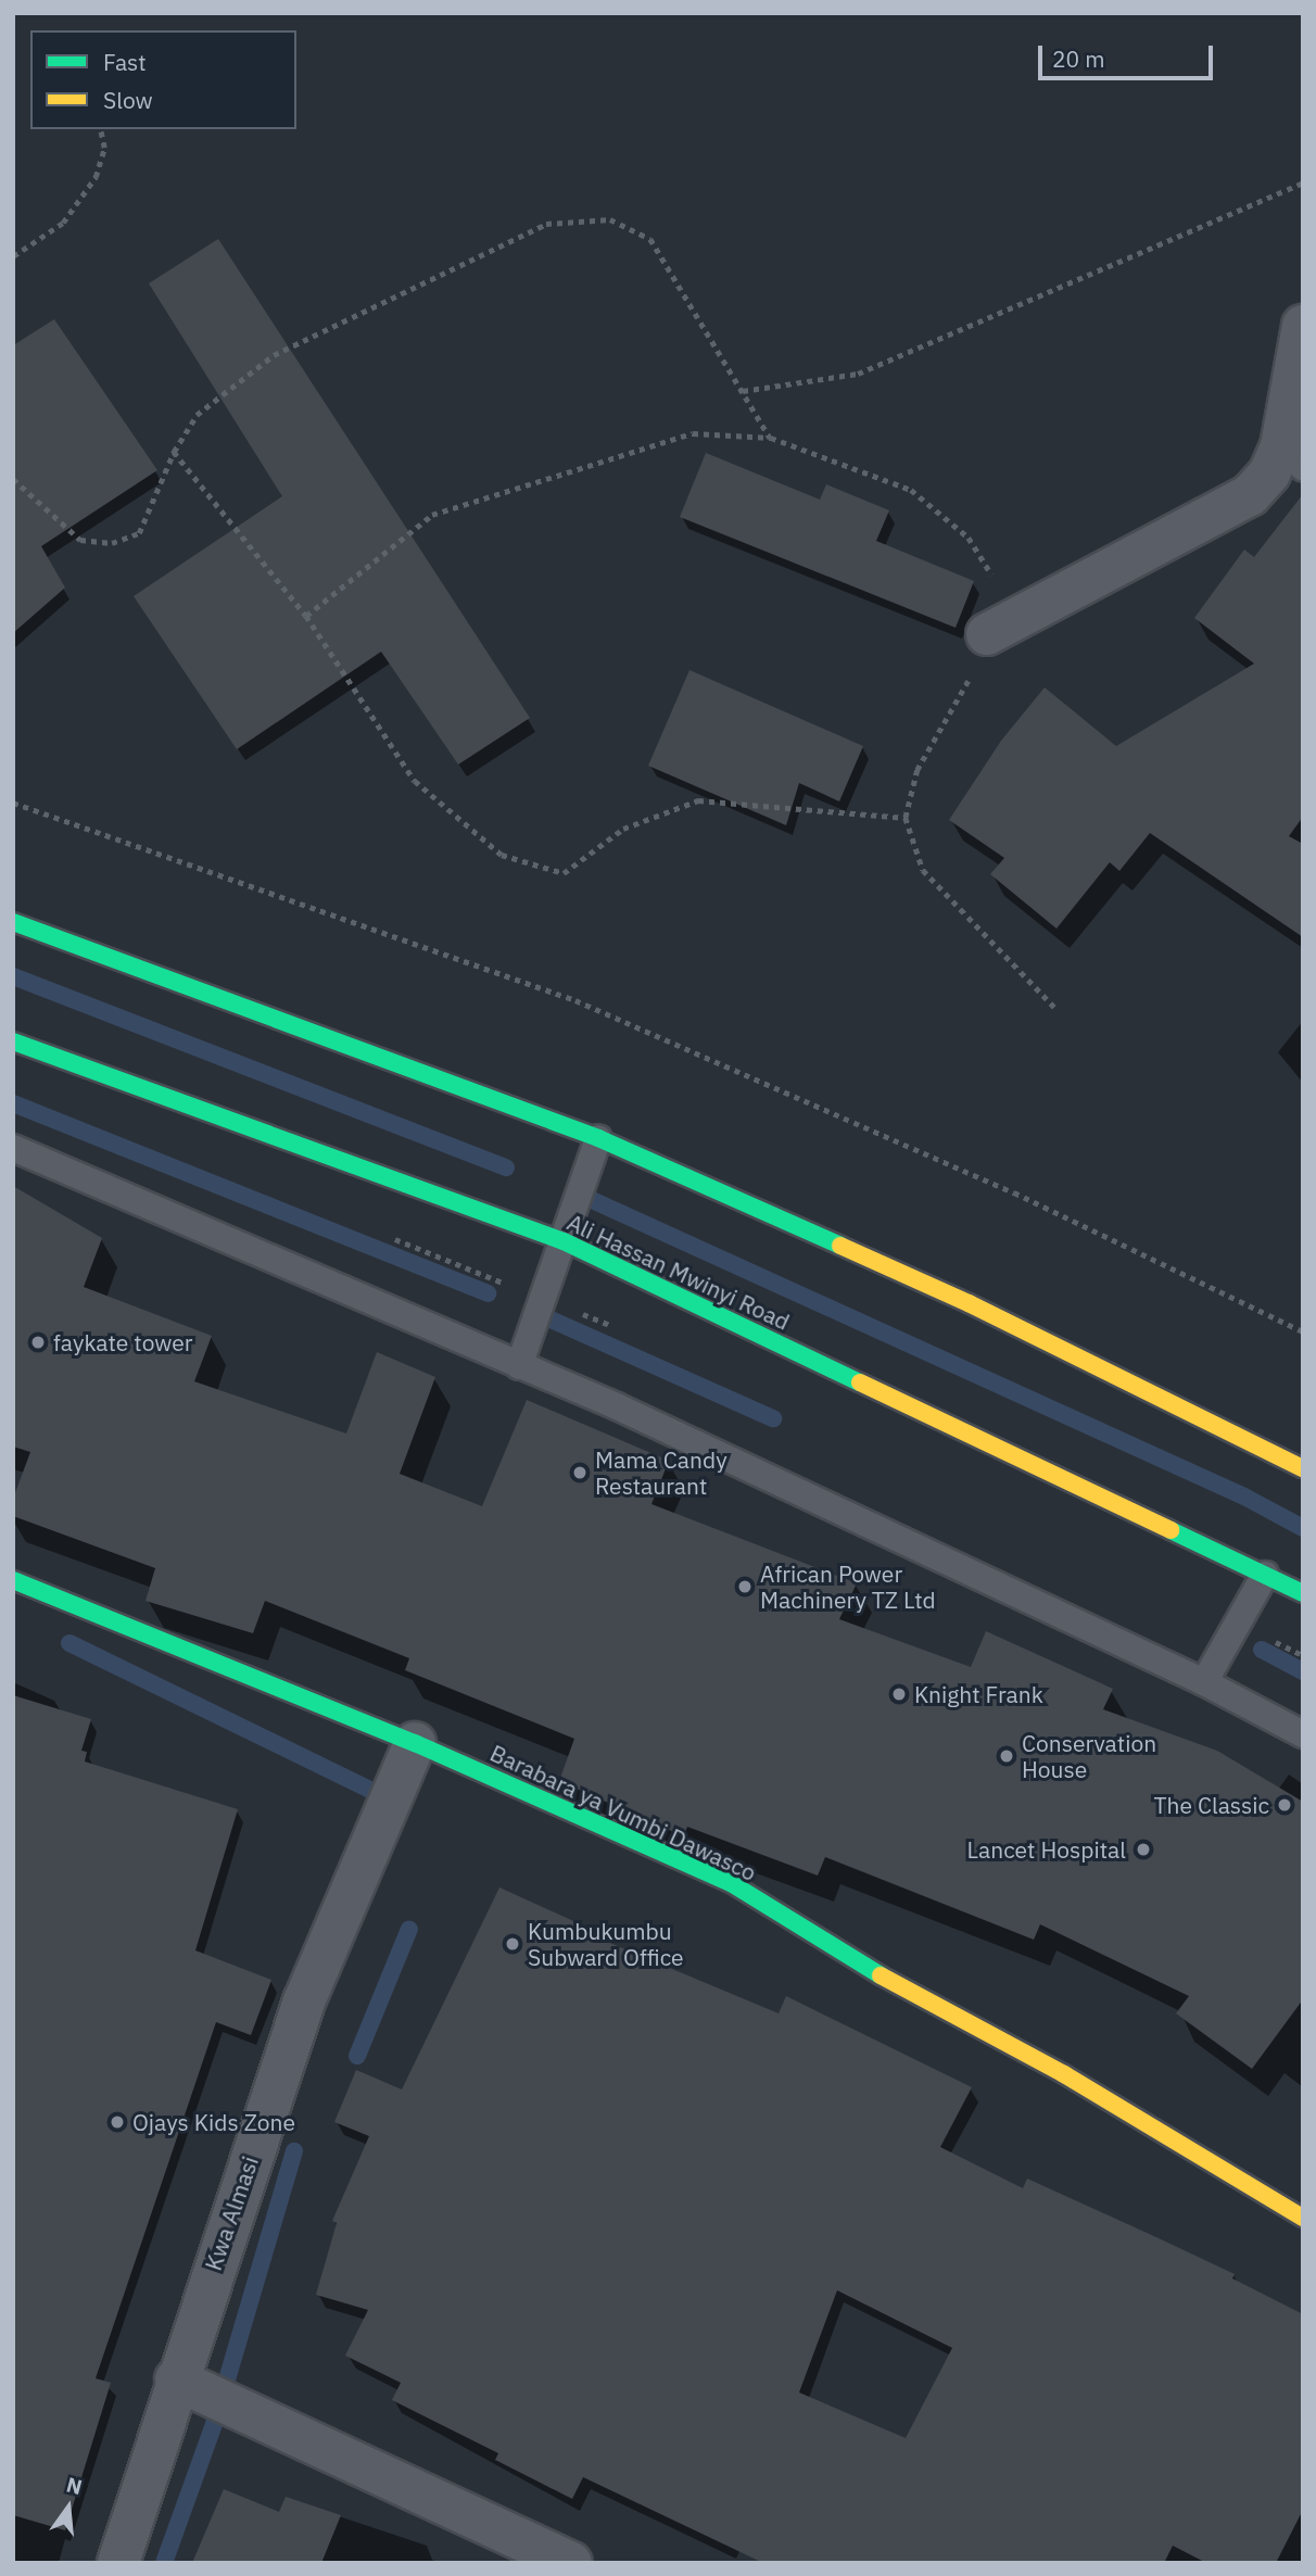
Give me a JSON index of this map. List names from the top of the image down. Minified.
{"streets":{"main road":["Ali Hassan Mwinyi Road","Barabara ya Vumbi Dawasco"],"street":["Kwa Almasi"]},"crossings":[["Barabara ya Vumbi Dawasco","Kwa Almasi"]],"places":["faykate tower","Mama Candy Restaurant","African Power Machinery TZ Ltd","Knight Frank","Conservation House","The Classic","Lancet Hospital","Kumbukumbu Subward Office","Ojays Kids Zone"],"legend":["Fast","Slow"],"scale_bar":"20 m","north":"top"}
